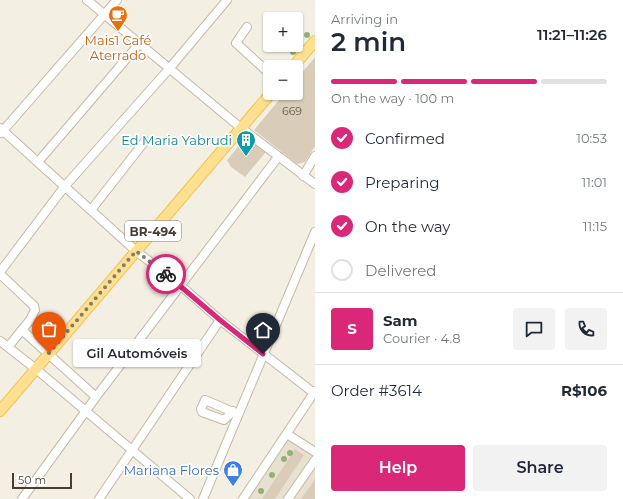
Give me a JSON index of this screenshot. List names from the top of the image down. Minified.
{"streets":{"main road":["BR-494"]},"places":{"cafe":["Mais1 Café Aterrado"],"building":["Ed Maria Yabrudi"],"other":["Gil Automóveis"],"shop":["Mariana Flores"]},"house_numbers":["669"],"scale_bar":"50 m","page":{"heading":["2 min","Arriving in","11:21–11:26"],"panel":["Sam","Courier · 4.8","Order #3614","R$106"],"map_buttons":["+","−"],"bar":"On the way · 100 m","list":[["Confirmed","10:53"],["Preparing","11:01"],["On the way","11:15"],"Delivered"],"round":"S","bubble":"Gil Automóveis","buttons":["Help","Share"],"scale":"50 m"}}
